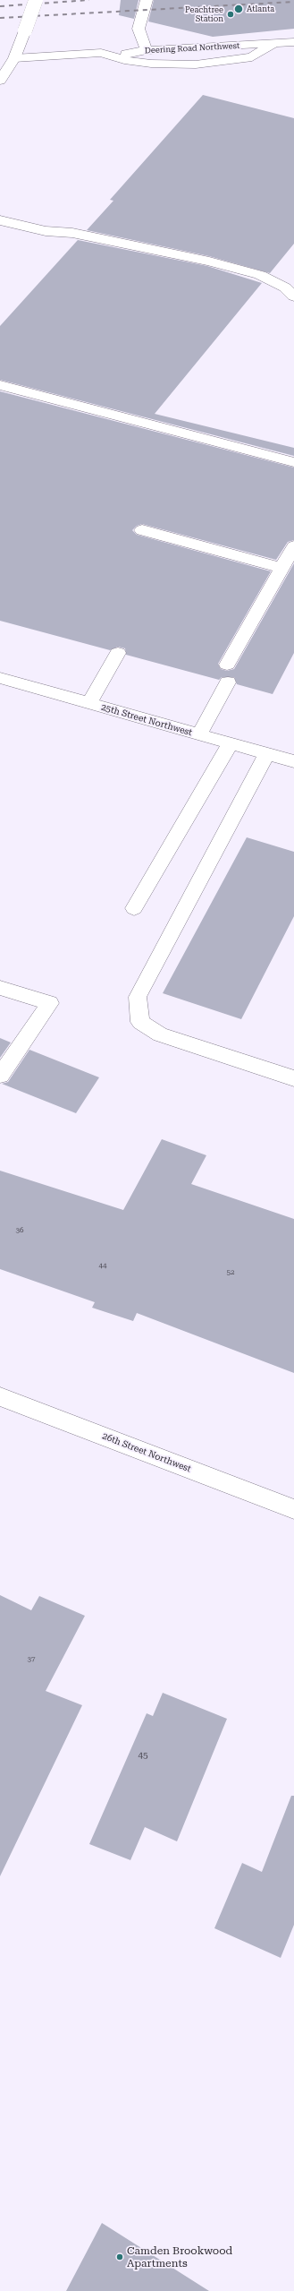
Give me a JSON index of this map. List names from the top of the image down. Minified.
{"streets":{"main road":["Deering Road Northwest","25th Street Northwest","26th Street Northwest"]},"places":["Atlanta","Peachtree Station","Camden Brookwood Apartments"],"house_numbers":["36","44","52","37","45"]}
